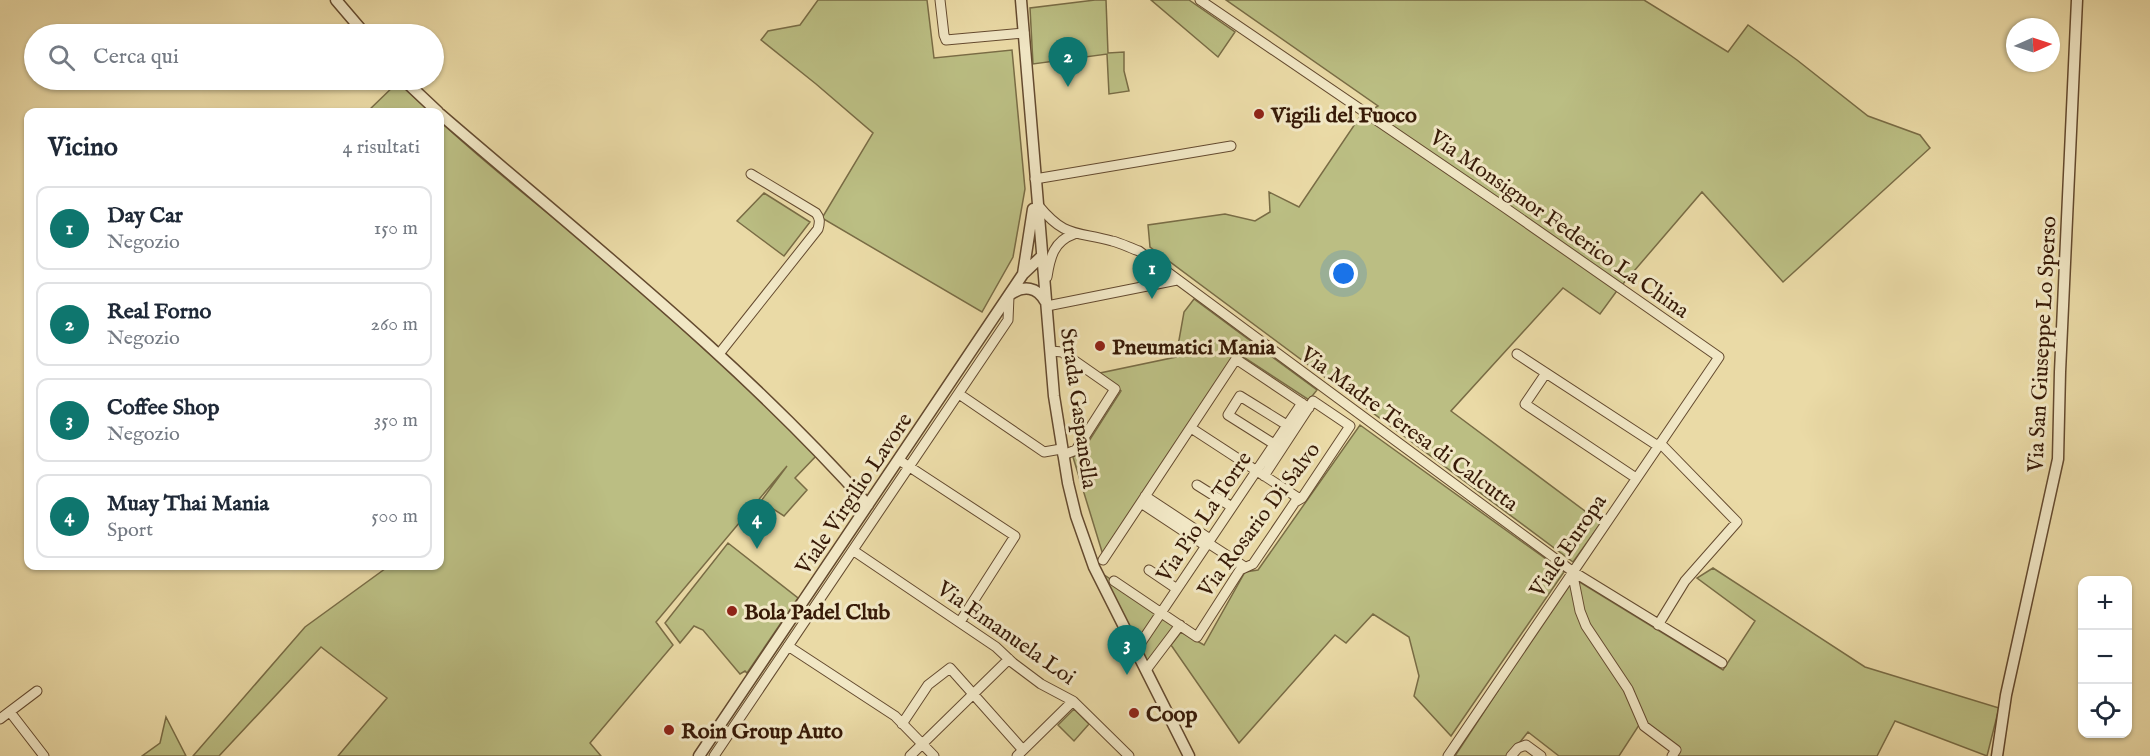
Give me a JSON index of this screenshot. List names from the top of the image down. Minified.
{"streets":{"street":["Via Monsignor Federico La China","Via San Giuseppe Lo Sperso","Strada Gaspanella","Via Madre Teresa di Calcutta","Viale Virgilio Lavore","Via Pio La Torre","Via Rosario Di Salvo","Viale Europa","Via Emanuela Loi"]},"crossings":[["Via Monsignor Federico La China","Viale Europa"],["Strada Gaspanella","Viale Virgilio Lavore"],["Strada Gaspanella","Via Pio La Torre"],["Via Madre Teresa di Calcutta","Viale Europa"]],"places":["Vigili del Fuoco","Pneumatici Mania","Bola Padel Club","Coop","Roin Group Auto"],"north":"right","page":{"search":"Cerca qui","pins":["2","1","4","3"],"heading":["Vicino","4 risultati"],"list":[{"mark":"1","name":"Day Car","note":"Negozio","value":"150 m"},{"mark":"2","name":"Real Forno","note":"Negozio","value":"260 m"},{"mark":"3","name":"Coffee Shop","note":"Negozio","value":"350 m"},{"mark":"4","name":"Muay Thai Mania","note":"Sport","value":"500 m"}],"map_buttons":["+","−"]}}
